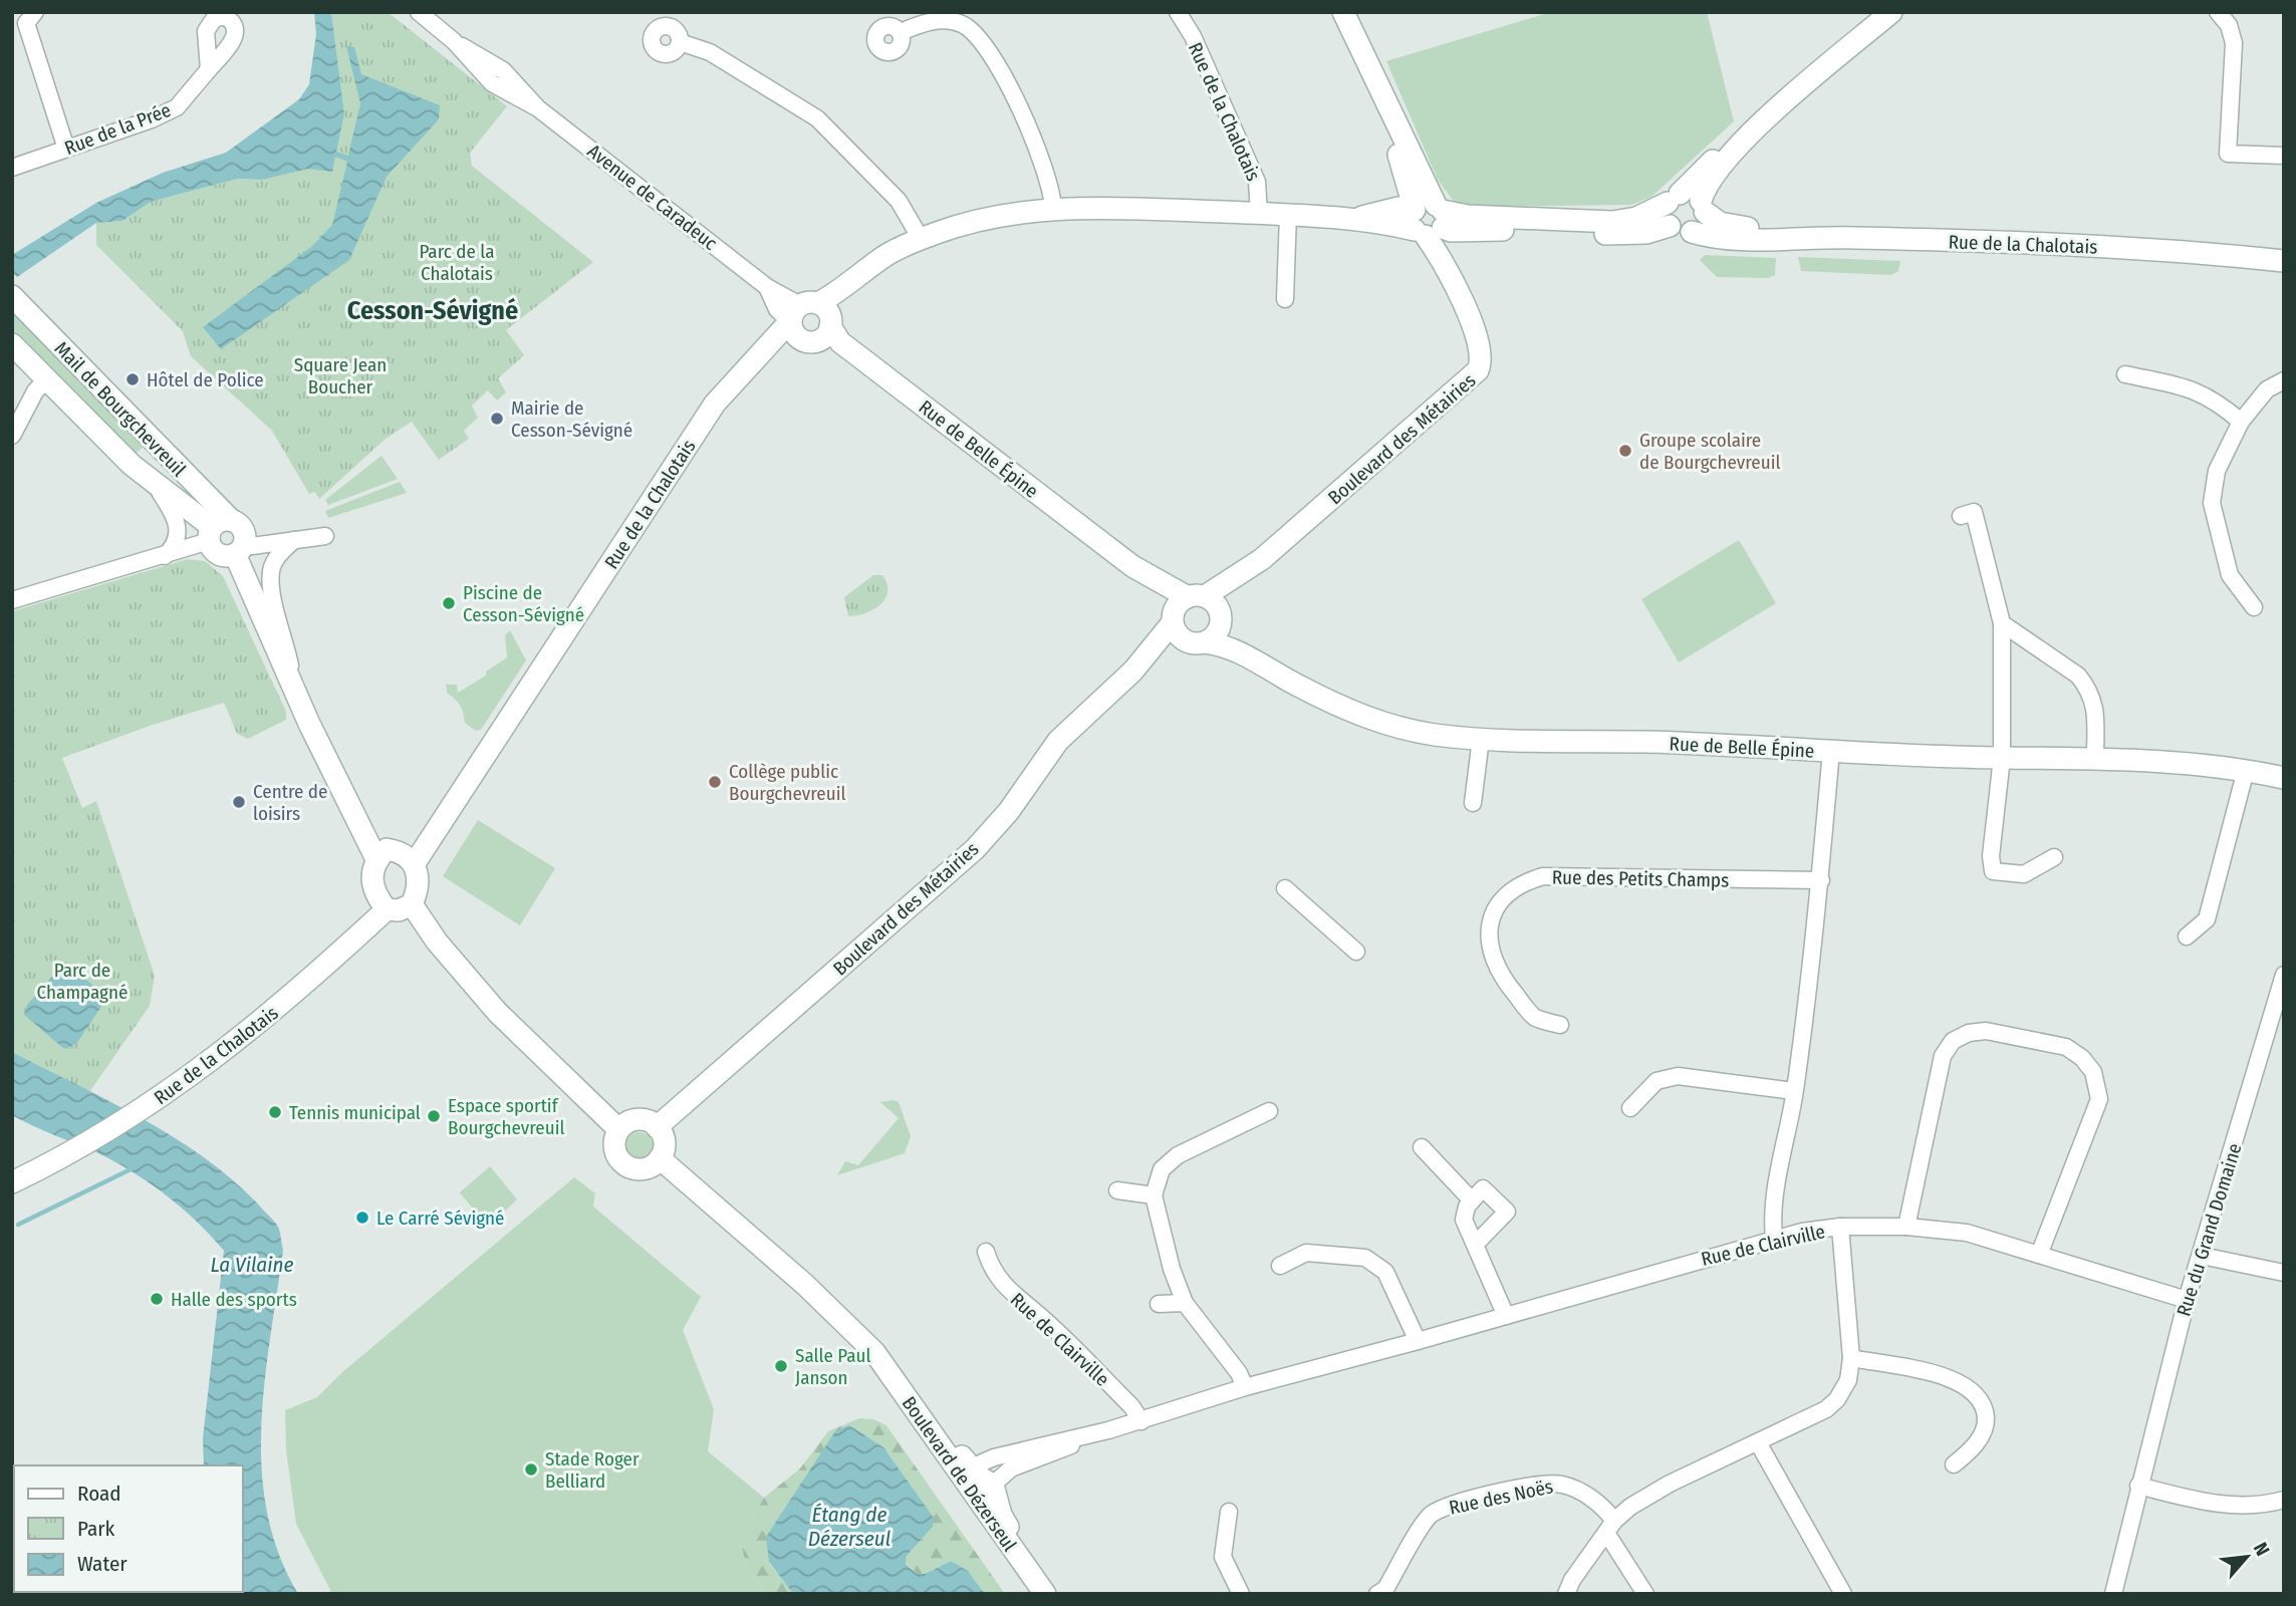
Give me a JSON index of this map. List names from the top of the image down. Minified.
{"streets":{"street":["Rue de la Chalotais","Rue de la Prée","Avenue de Caradeuc","Mail de Bourgchevreuil","Boulevard des Métairies","Rue de Belle Épine","Rue des Petits Champs","Rue du Grand Domaine","Rue de Clairville","Boulevard de Dézerseul","Rue des Noës"]},"crossings":[["Rue de la Chalotais","Avenue de Caradeuc"],["Rue de la Chalotais","Boulevard des Métairies"],["Rue de la Chalotais","Rue de Belle Épine"],["Avenue de Caradeuc","Rue de Belle Épine"],["Boulevard des Métairies","Rue de Belle Épine"],["Boulevard des Métairies","Boulevard de Dézerseul"],["Rue du Grand Domaine","Rue de Clairville"],["Rue de Clairville","Boulevard de Dézerseul"]],"districts":["Cesson-Sévigné"],"water":["La Vilaine","Étang de Dézerseul"],"parks":["Parc de la Chalotais","Square Jean Boucher","Parc de Champagné"],"places":["Hôtel de Police","Mairie de Cesson-Sévigné","Groupe scolaire de Bourgchevreuil","Piscine de Cesson-Sévigné","Collège public Bourgchevreuil","Centre de loisirs","Tennis municipal","Espace sportif Bourgchevreuil","Le Carré Sévigné","Halle des sports","Salle Paul Janson","Stade Roger Belliard"],"legend":["Road","Park","Water"],"north":"top right"}
